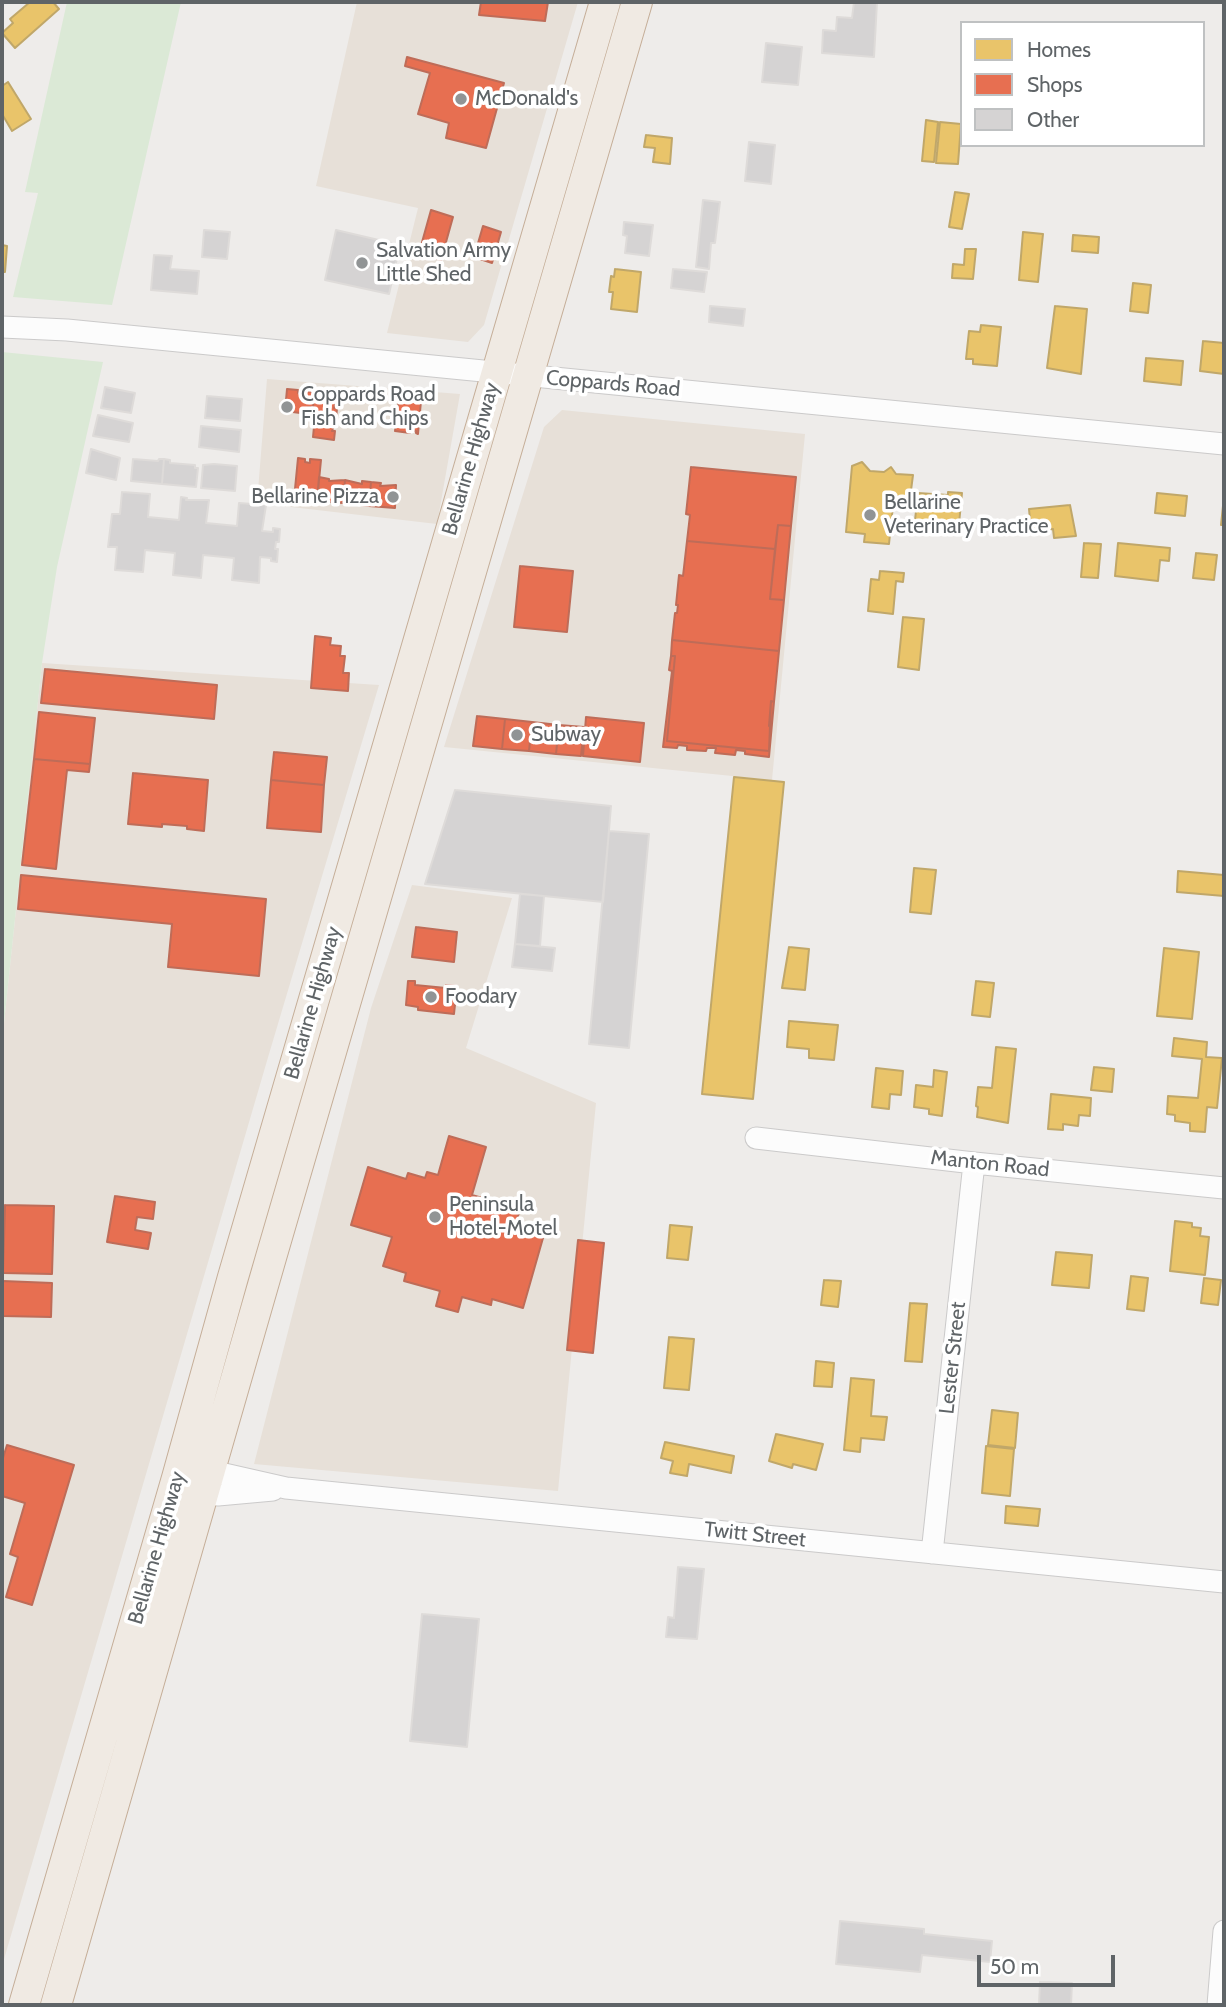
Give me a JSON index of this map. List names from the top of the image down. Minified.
{"streets":{"highway":["Bellarine Highway"],"street":["Coppards Road","Manton Road","Lester Street","Twitt Street"]},"crossings":[["Coppards Road","Bellarine Highway"],["Bellarine Highway","Twitt Street"],["Manton Road","Lester Street"],["Lester Street","Twitt Street"]],"places":["McDonald's","Salvation Army Little Shed","Coppards Road Fish and Chips","Bellarine Pizza","Bellarine Veterinary Practice","Subway","Foodary","Peninsula Hotel-Motel"],"legend":["Homes","Shops","Other"],"scale_bar":"50 m"}
